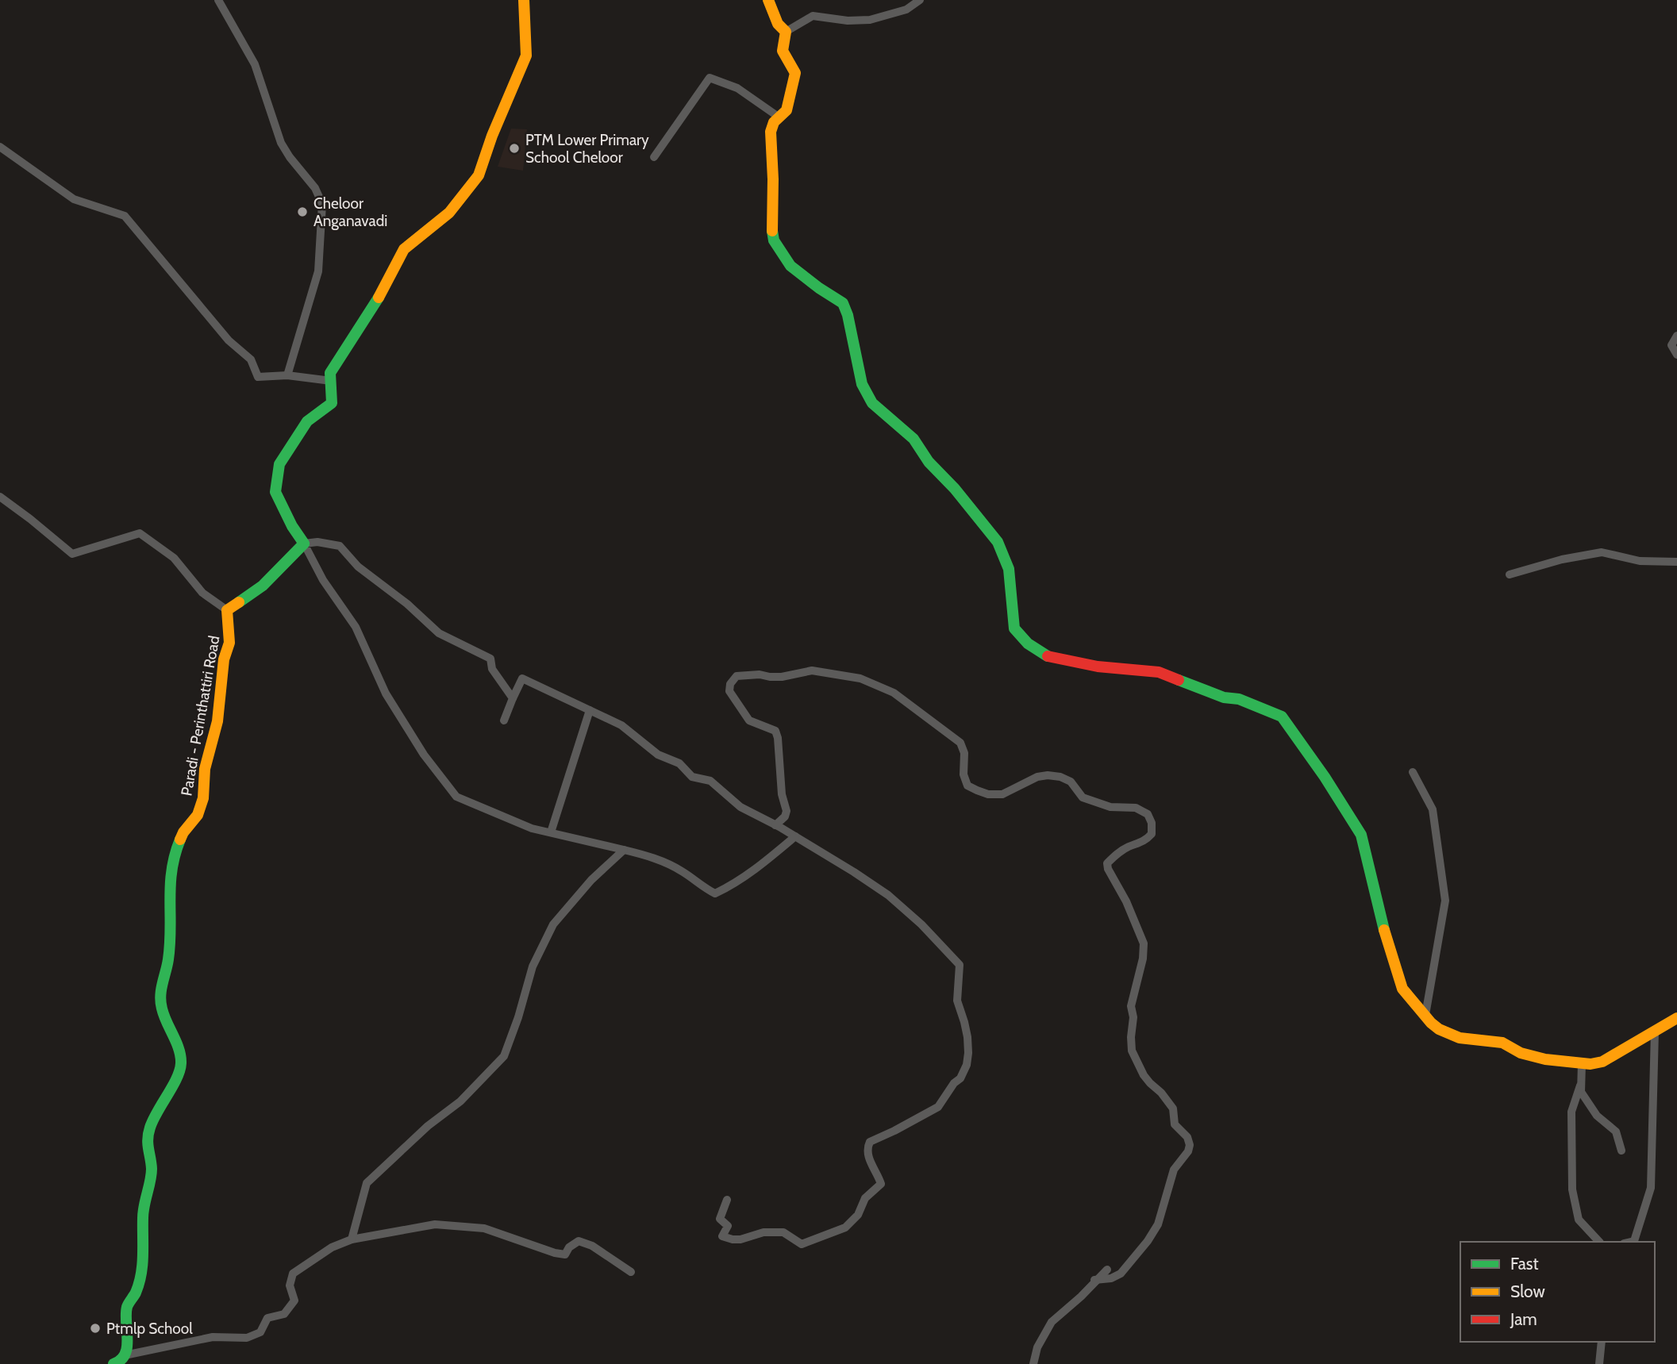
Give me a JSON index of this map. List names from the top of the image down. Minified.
{"streets":{"street":["Paradi - Perinthattiri Road"]},"places":["PTM Lower Primary School Cheloor","Cheloor Anganavadi","Ptmlp School"],"legend":["Fast","Slow","Jam"]}
